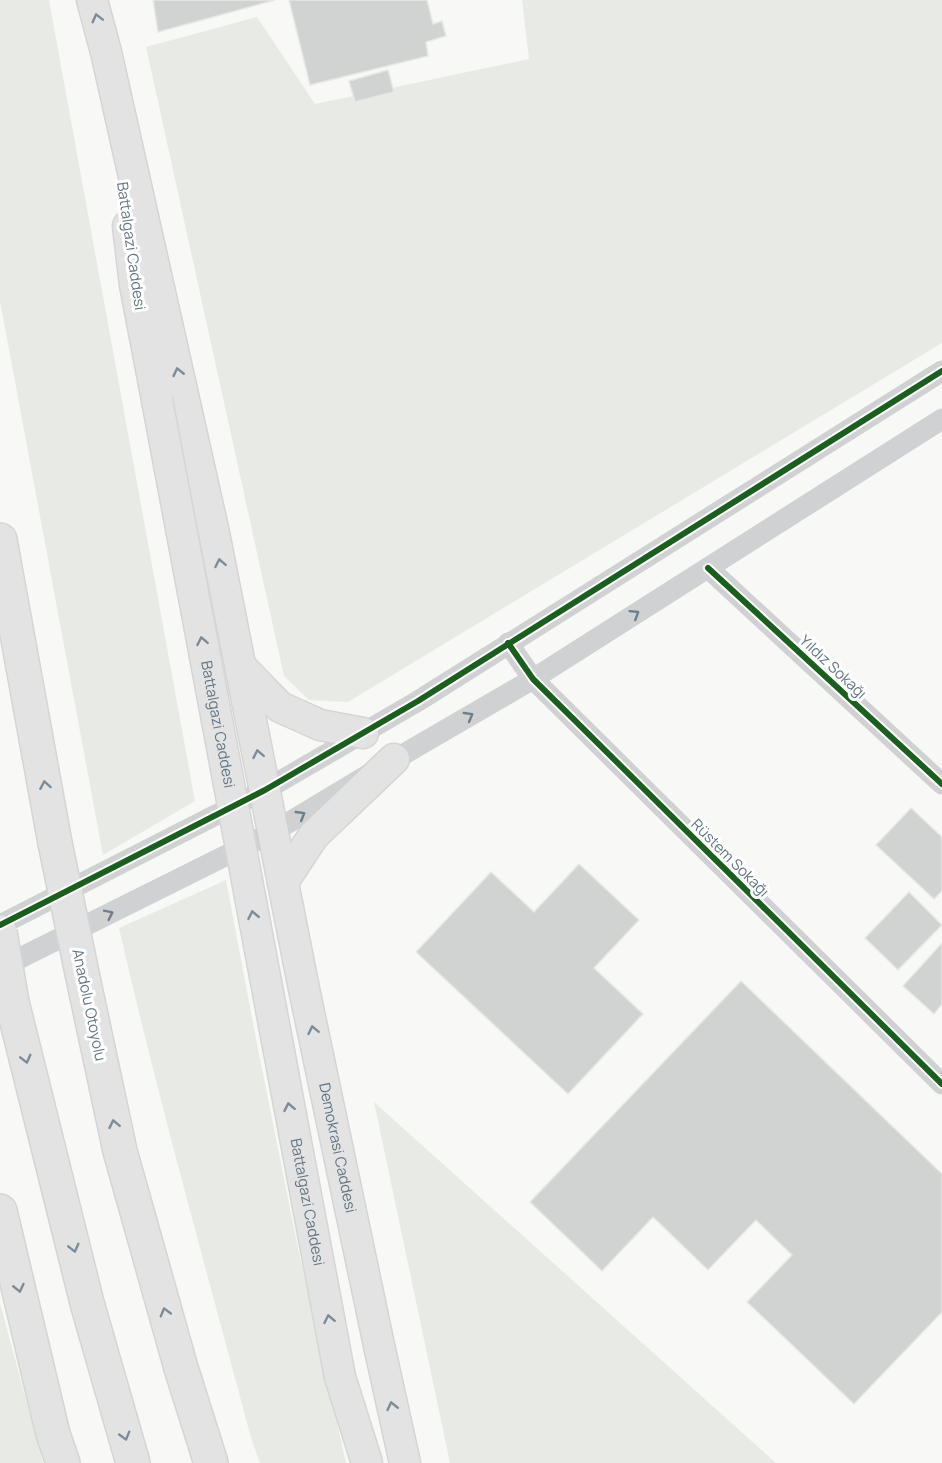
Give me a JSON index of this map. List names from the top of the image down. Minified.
{"streets":{"highway":["Anadolu Otoyolu"],"main road":["Battalgazi Caddesi","Demokrasi Caddesi"],"street":["Yıldız Sokağı","Rüstem Sokağı"]},"crossings":[["Battalgazi Caddesi","Demokrasi Caddesi"]],"one_way":["Battalgazi Caddesi","Demokrasi Caddesi"]}
